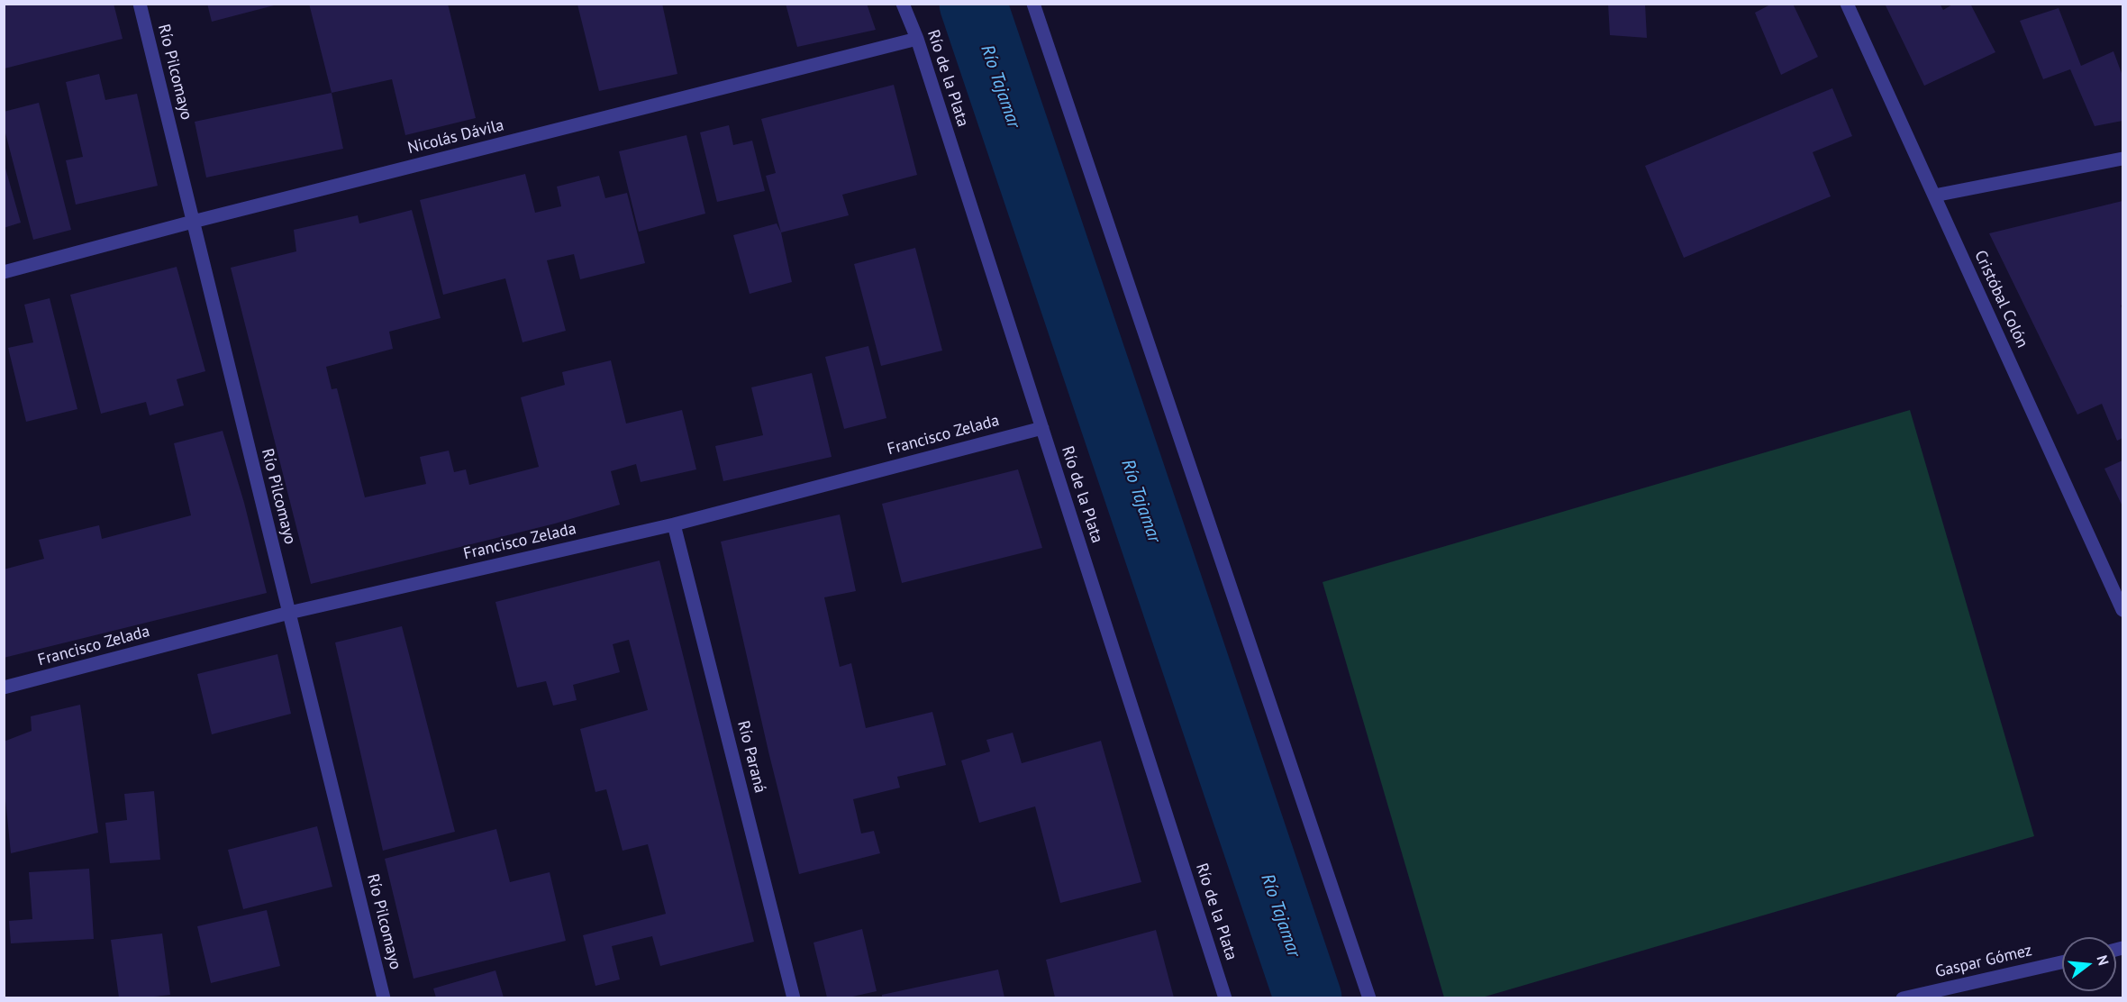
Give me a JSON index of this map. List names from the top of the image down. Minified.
{"streets":{"street":["Río Pilcomayo","Río de la Plata","Nicolás Dávila","Cristóbal Colón","Francisco Zelada","Río Paraná","Gaspar Gómez"]},"crossings":[["Río Pilcomayo","Nicolás Dávila"],["Río Pilcomayo","Francisco Zelada"],["Río de la Plata","Nicolás Dávila"],["Río de la Plata","Francisco Zelada"],["Francisco Zelada","Río Paraná"]],"water":["Río Tajamar"],"north":"right"}
